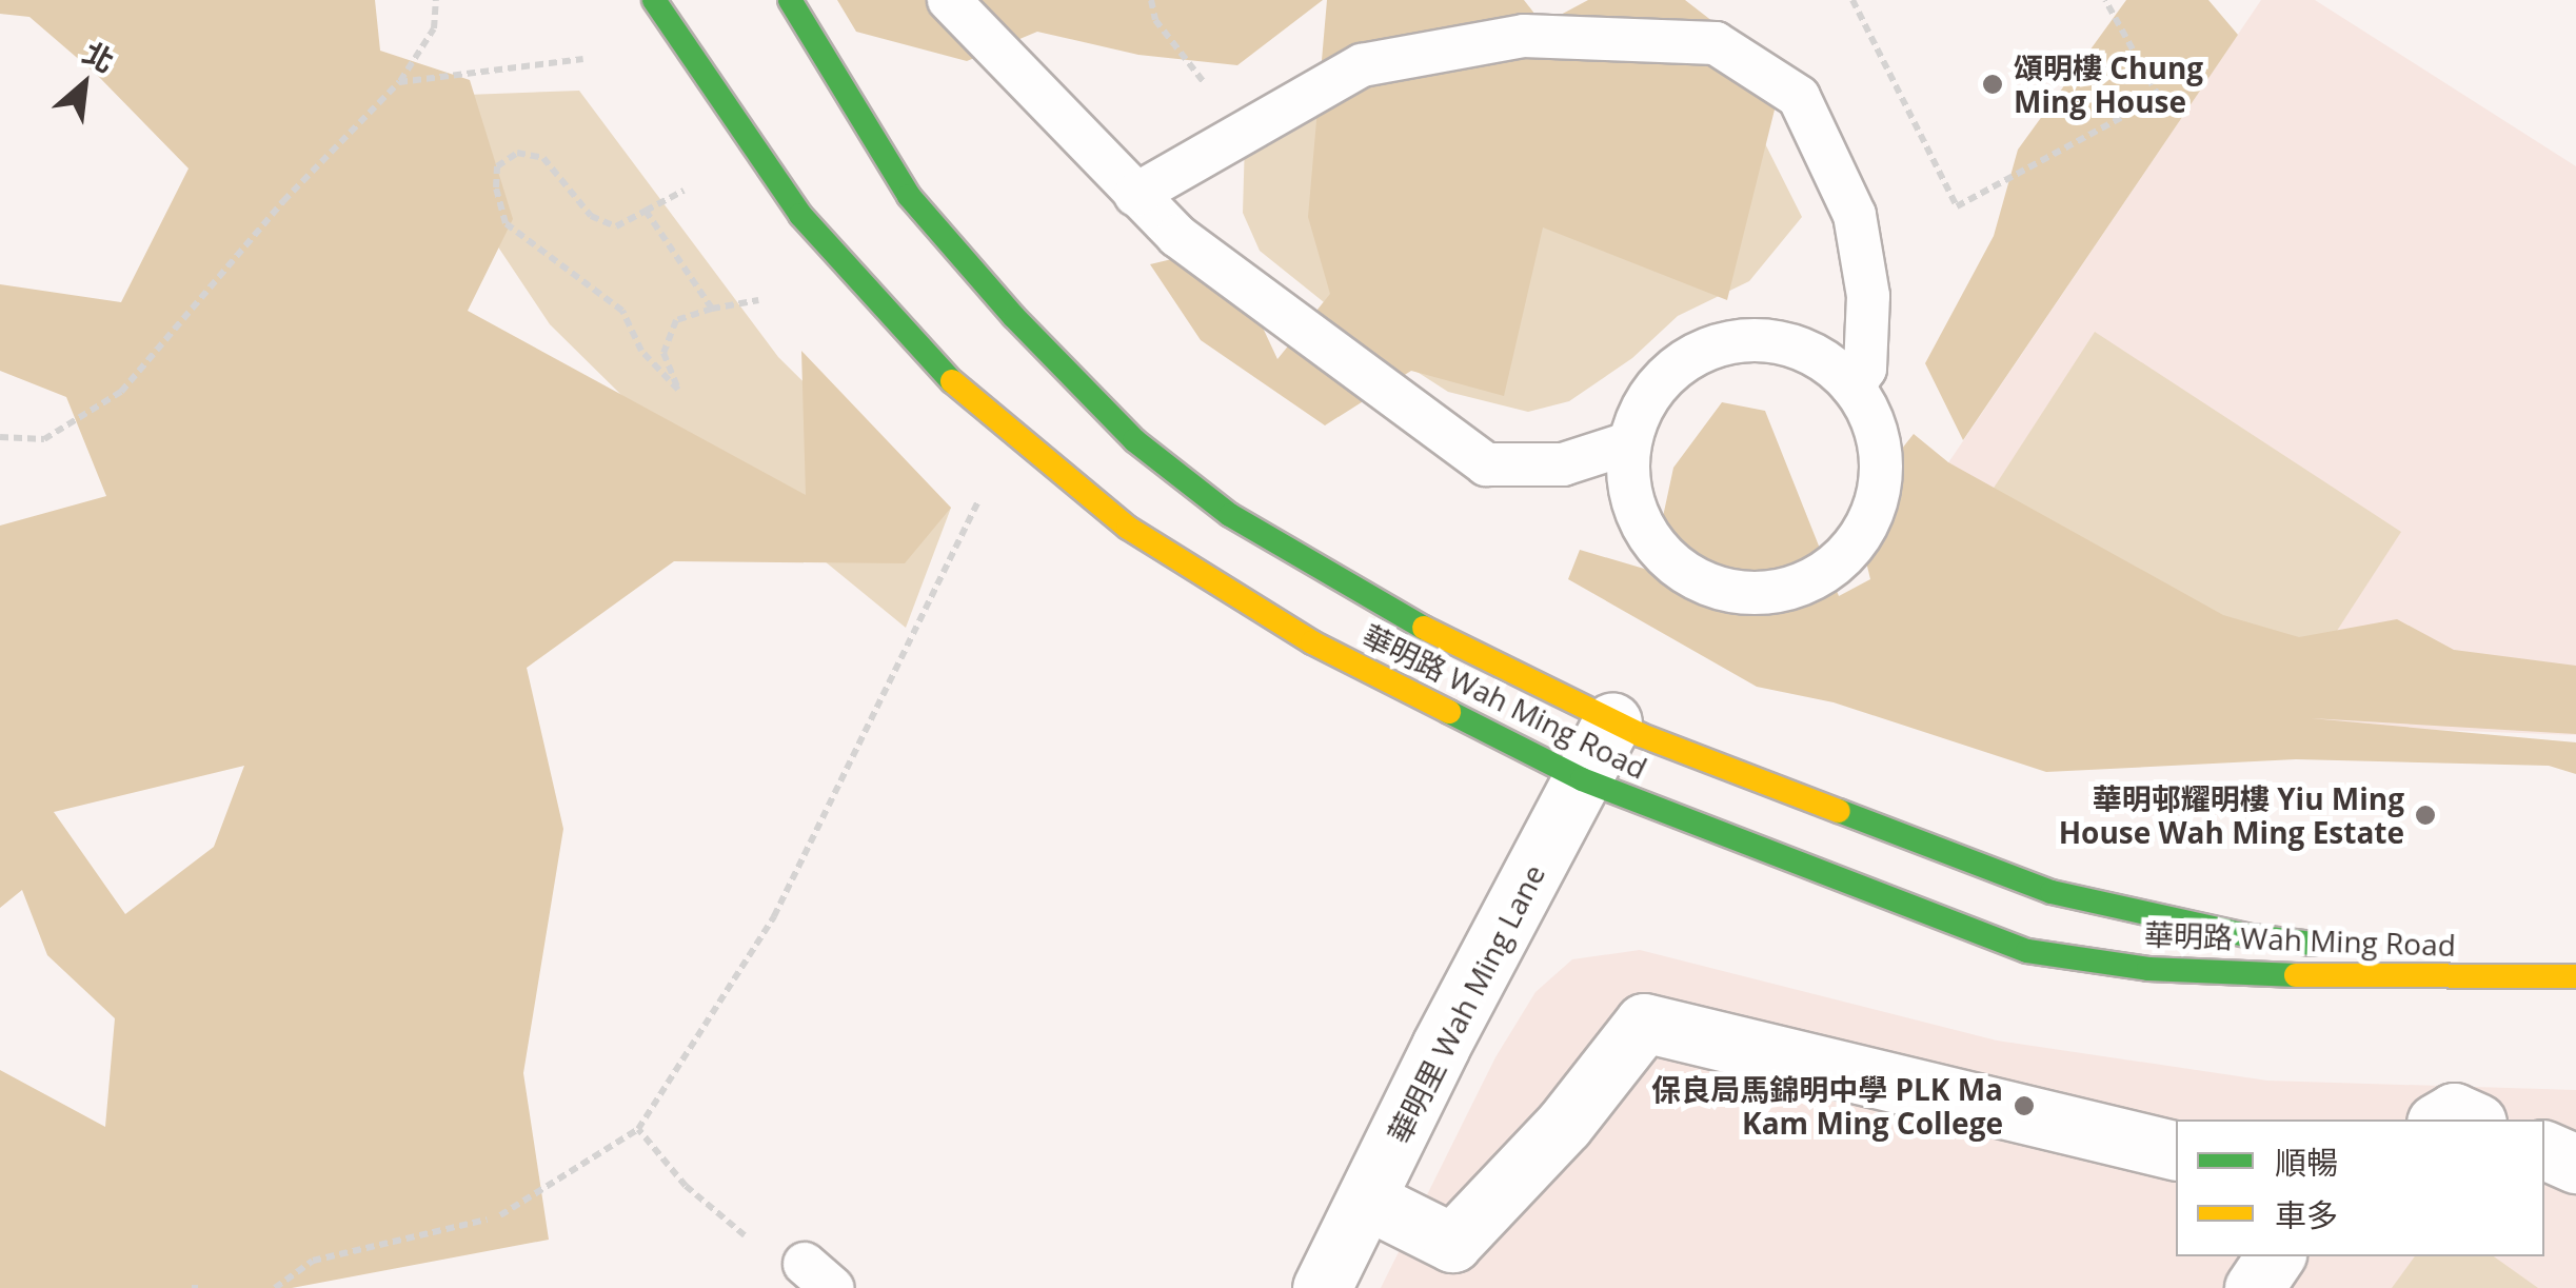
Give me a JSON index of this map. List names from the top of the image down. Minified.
{"streets":{"street":["華明路 Wah Ming Road","華明里 Wah Ming Lane"]},"crossings":[["華明路 Wah Ming Road","華明里 Wah Ming Lane"]],"places":["頌明樓 Chung Ming House","華明邨耀明樓 Yiu Ming House Wah Ming Estate","保良局馬錦明中學 PLK Ma Kam Ming College"],"legend":["順暢","車多"],"north":"top right"}
